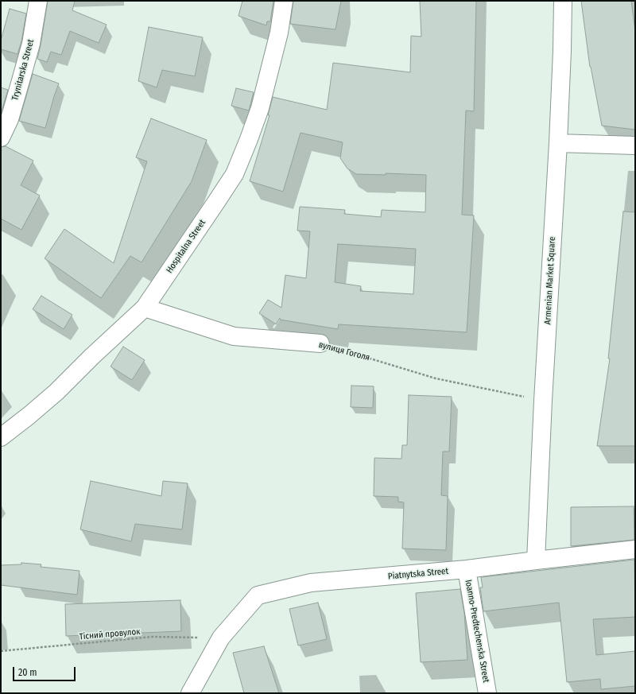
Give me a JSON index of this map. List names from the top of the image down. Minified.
{"streets":{"street":["Trynitarska Street","Hospitalna Street","Armenian Market Square","вулиця Гоголя","Piatnytska Street","Ioanno-Predtechenska Street"],"path":["Тісний провулок"]},"crossings":[["Hospitalna Street","вулиця Гоголя"],["Armenian Market Square","вулиця Гоголя"],["Armenian Market Square","Piatnytska Street"],["Piatnytska Street","Ioanno-Predtechenska Street"],["Piatnytska Street","Тісний провулок"]],"scale_bar":"20 m"}
